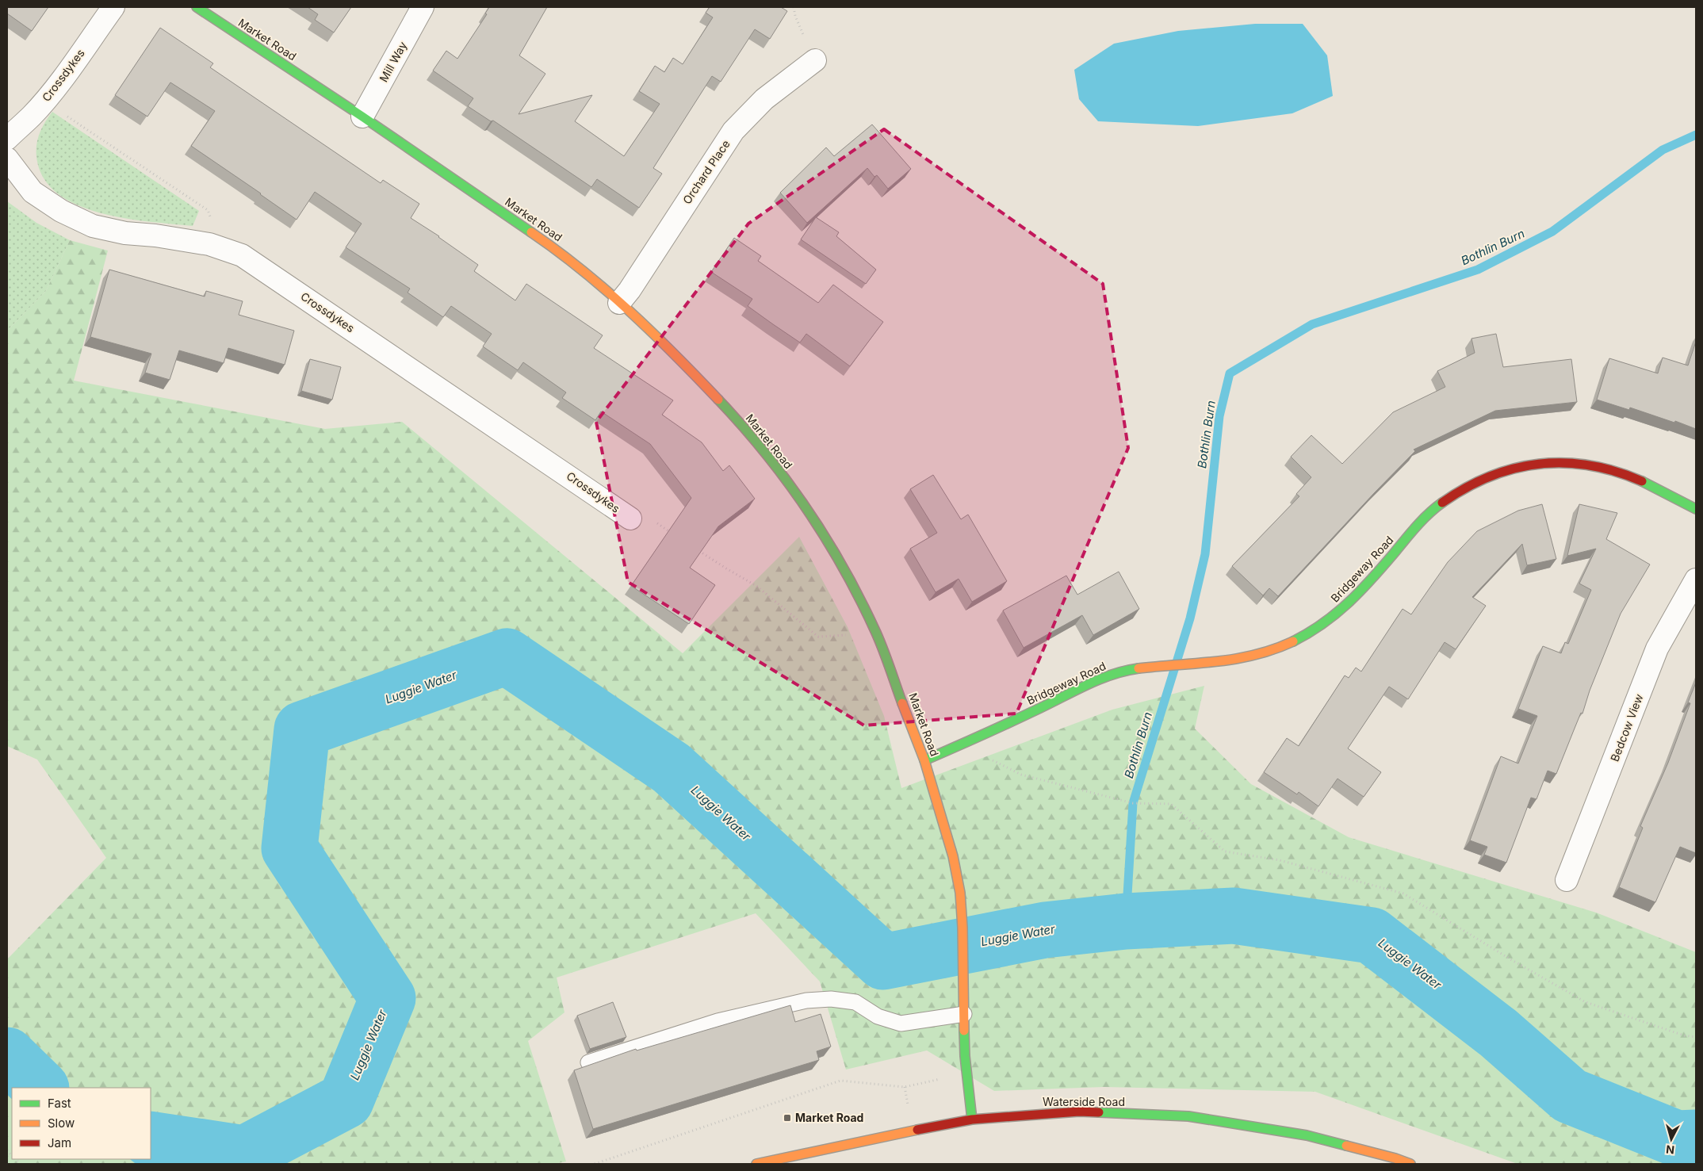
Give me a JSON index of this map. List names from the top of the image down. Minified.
{"streets":{"street":["Market Road","Mill Way","Crossdykes","Orchard Place","Bridgeway Road","Bedcow View","Waterside Road"]},"crossings":[["Market Road","Mill Way"],["Market Road","Orchard Place"],["Market Road","Bridgeway Road"],["Market Road","Waterside Road"]],"water":["Bothlin Burn","Luggie Water"],"places":{"transit":["Market Road"]},"legend":["Fast","Slow","Jam"],"north":"bottom"}
